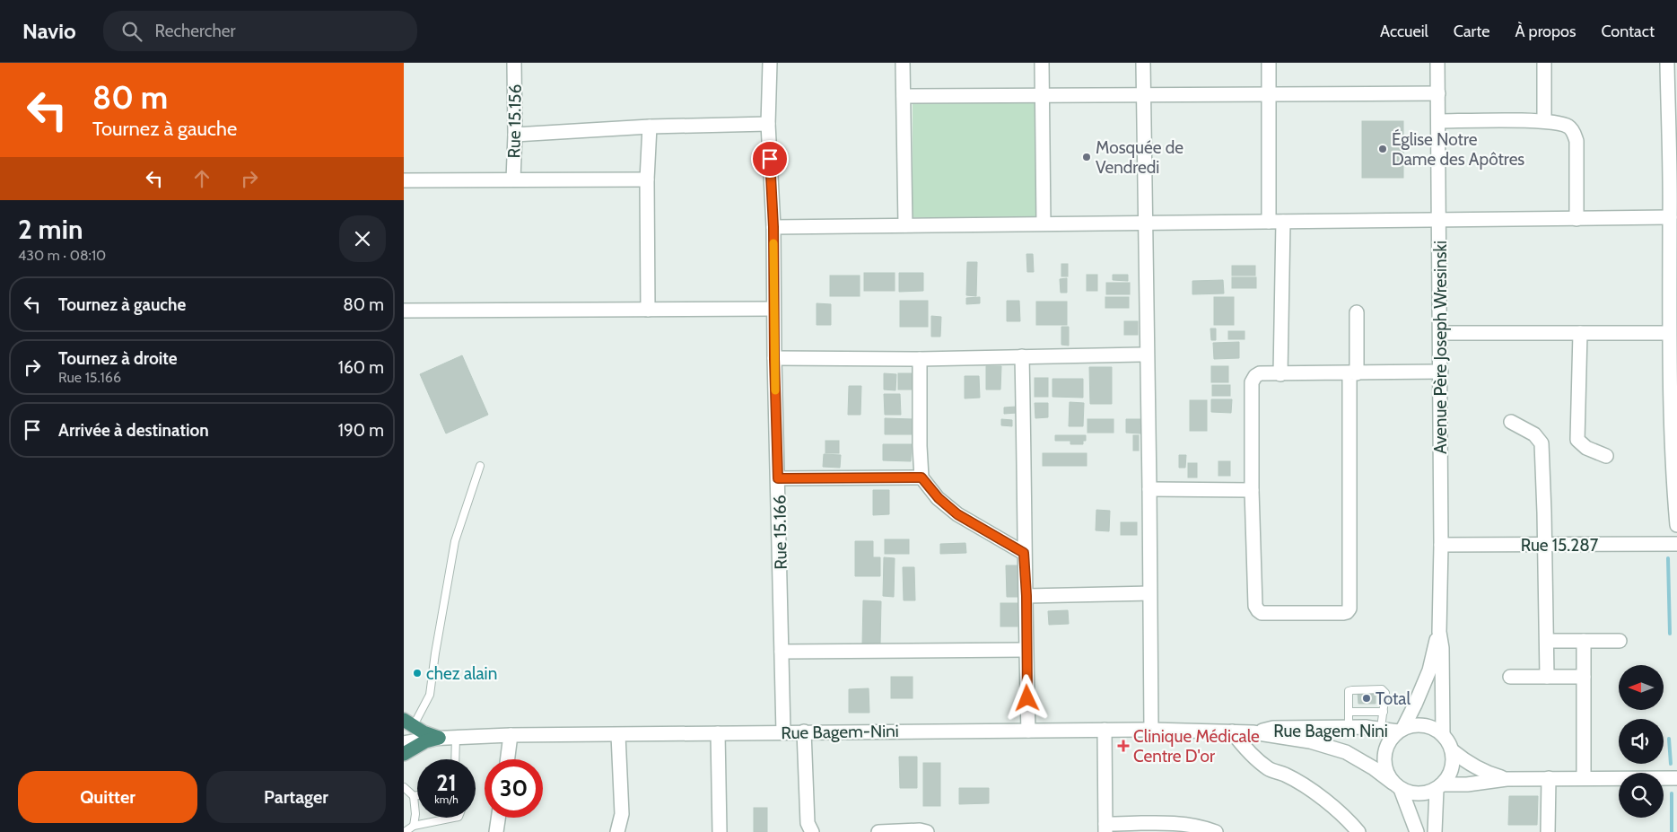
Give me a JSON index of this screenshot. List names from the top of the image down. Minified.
{"streets":{"street":["Rue 15.156","Avenue Père Joseph Wresinski","Rue 15.166","Rue 15.287","Rue Bagem Nini","Rue Bagem-Nini"]},"crossings":[["Avenue Père Joseph Wresinski","Rue 15.287"],["Avenue Père Joseph Wresinski","Rue Bagem Nini"],["Rue 15.166","Rue Bagem-Nini"],["Rue Bagem Nini","Rue Bagem-Nini"]],"places":{"other":["Église Notre Dame des Apôtres","Mosquée de Vendredi","chez alain","Total"],"health":["Clinique Médicale Centre D'or"]},"north":"left","page":{"header":"Navio","search":"Rechercher","nav":["Accueil","Carte","À propos","Contact"],"turn":["80 m","Tournez à gauche"],"heading":["2 min","430 m · 08:10"],"list":[{"name":"Tournez à gauche","value":"80 m"},{"name":"Tournez à droite","note":"Rue 15.166","value":"160 m"},{"name":"Arrivée à destination","value":"190 m"}],"speed":"21 km/h","limit":"30","buttons":["Quitter","Partager"]}}
